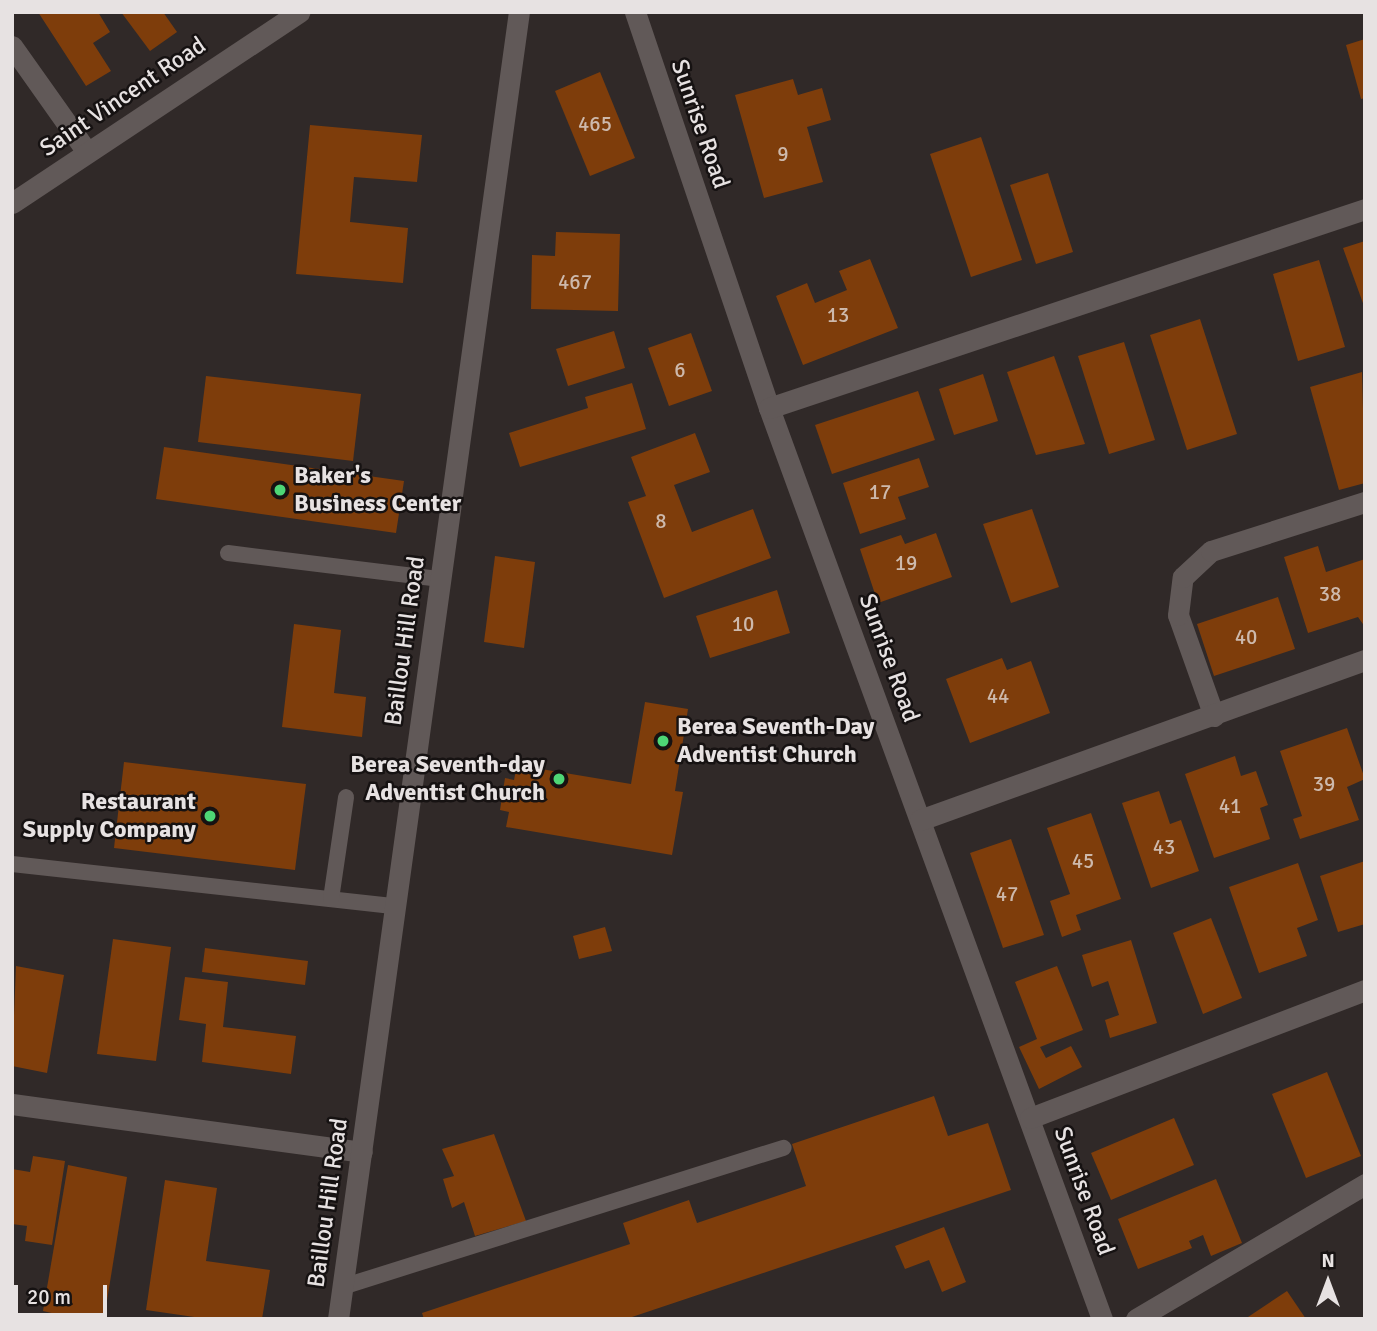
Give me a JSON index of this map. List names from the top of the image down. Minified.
{"streets":{"street":["Saint Vincent Road","Sunrise Road","Baillou Hill Road"]},"places":["Baker's Business Center","Berea Seventh-Day Adventist Church","Berea Seventh-day Adventist Church","Restaurant Supply Company"],"house_numbers":["465","9","467","13","6","17","8","19","38","10","40","44","39","41","43","45","47"],"scale_bar":"20 m","north":"top"}
